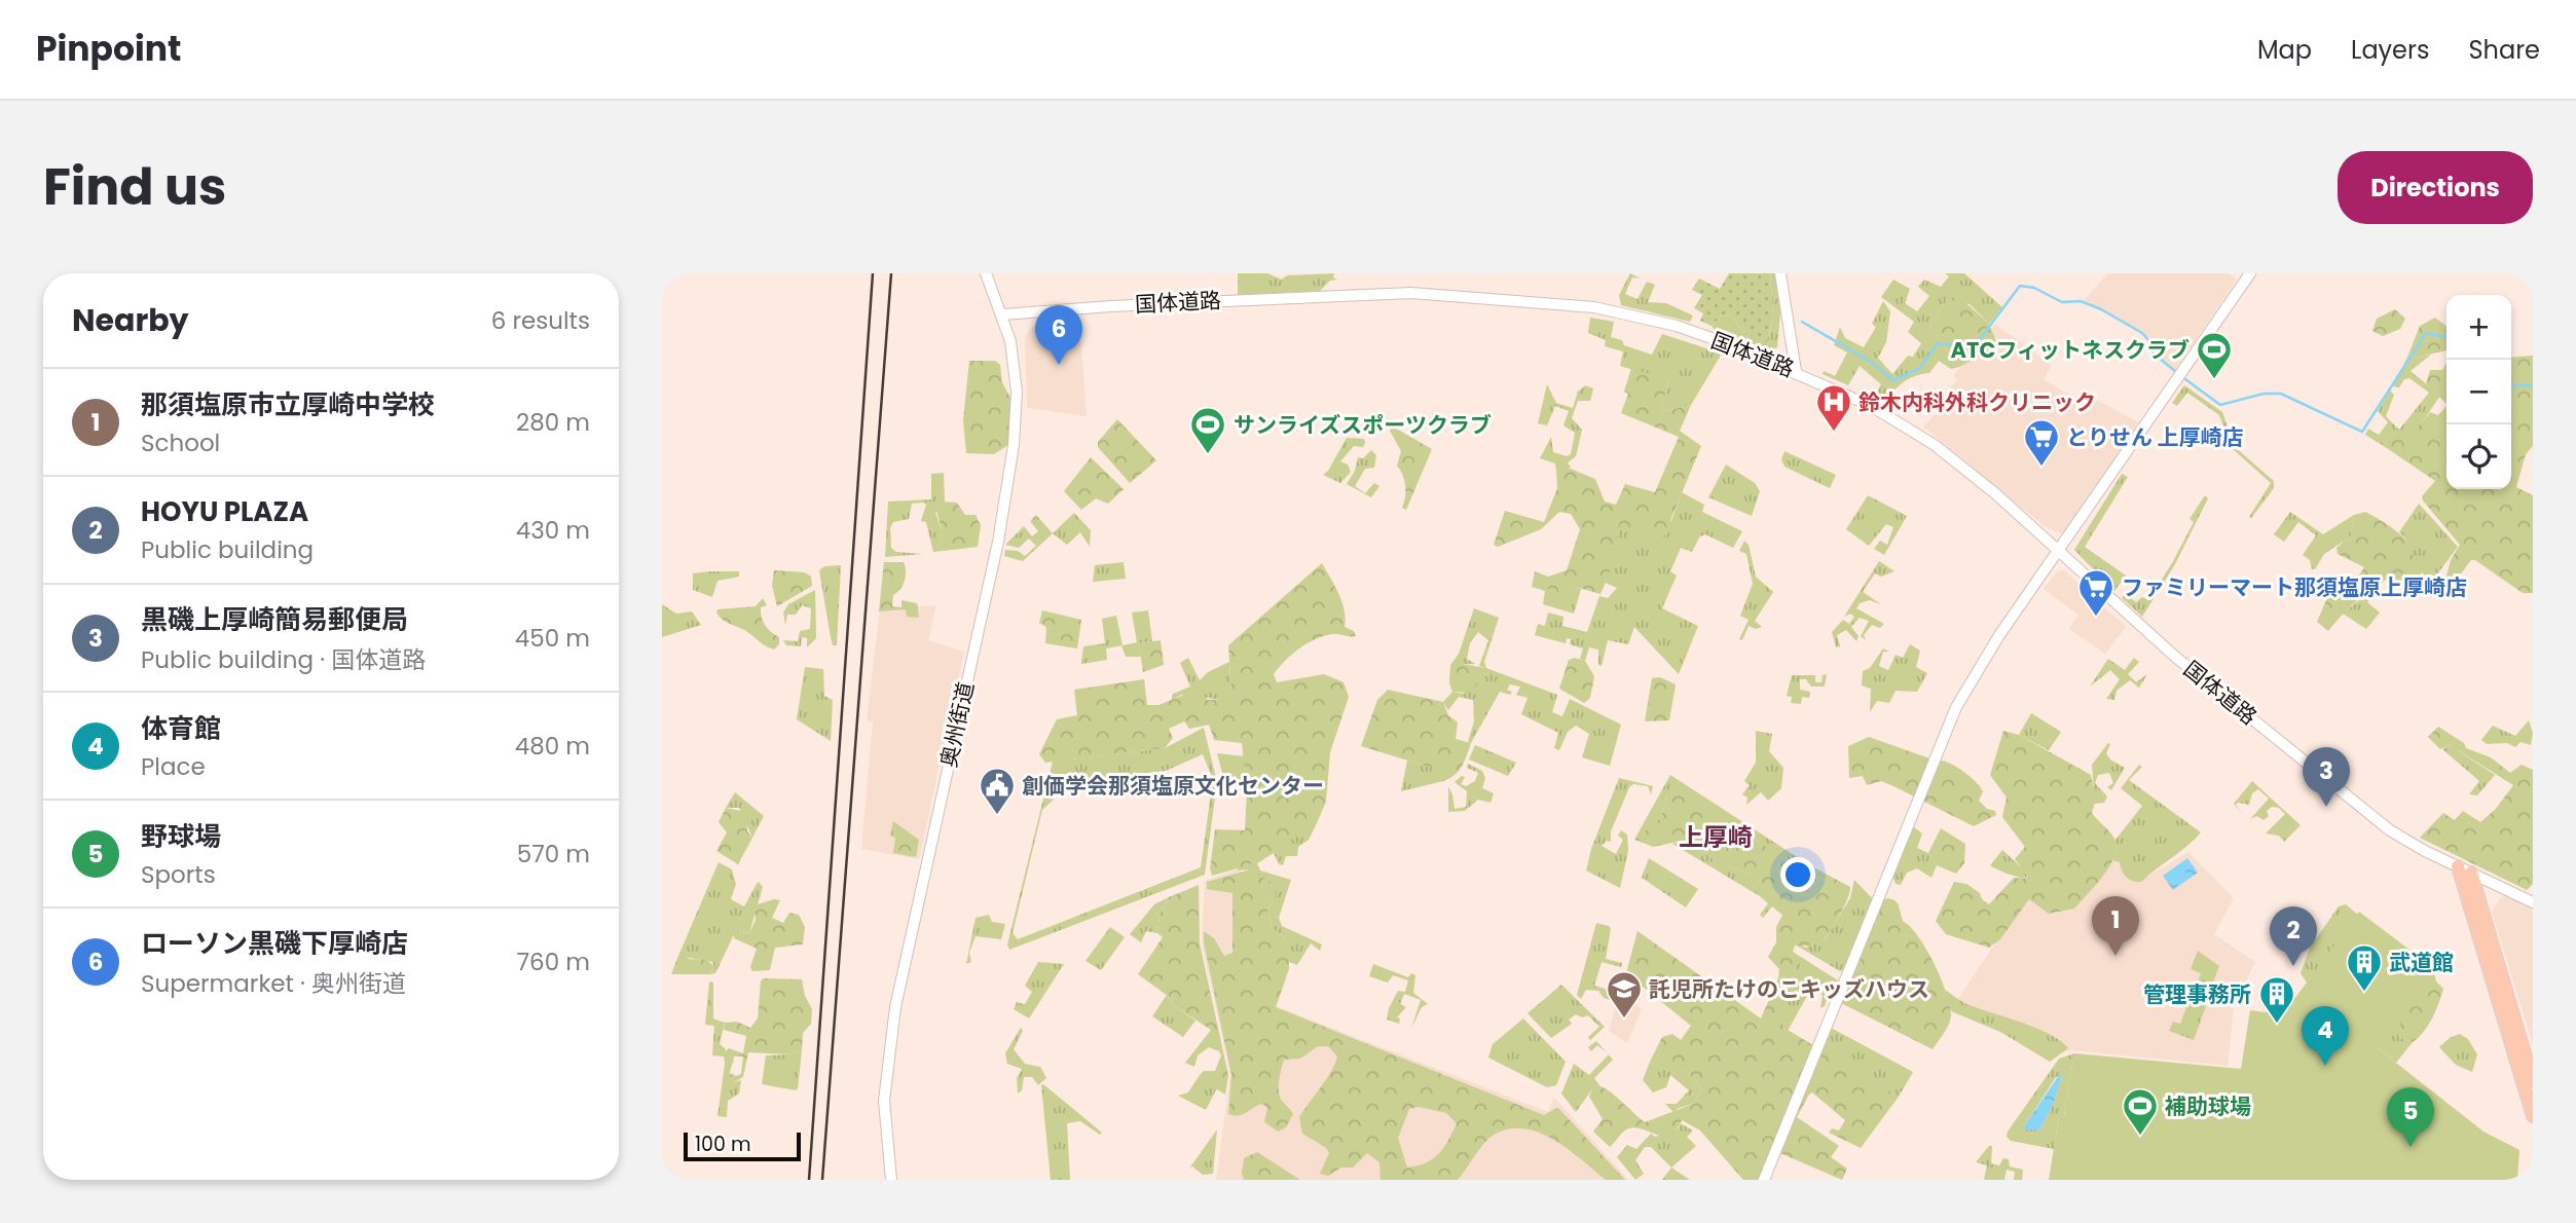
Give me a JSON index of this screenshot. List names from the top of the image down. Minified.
{"streets":{"street":["国体道路","奥州街道"]},"crossings":[["国体道路","奥州街道"]],"districts":["上厚崎"],"places":{"sports":["ATCフィットネスクラブ","サンライズスポーツクラブ","補助球場"],"hospital":["鈴木内科外科クリニック"],"supermarket":["とりせん 上厚崎店","ファミリーマート那須塩原上厚崎店"],"public building":["創価学会那須塩原文化センター"],"building":["武道館","管理事務所"],"school or university":["託児所たけのこキッズハウス"]},"scale_bar":"100 m","page":{"header":"Pinpoint","nav":["Map","Layers","Share"],"title":"Find us","buttons":"Directions","heading":["Nearby","6 results"],"map_buttons":["+","−"],"pins":["6","3","1","2","4","5"],"list":[{"mark":"1","name":"那須塩原市立厚崎中学校","note":"School","value":"280 m"},{"mark":"2","name":"HOYU PLAZA","note":"Public building","value":"430 m"},{"mark":"3","name":"黒磯上厚崎簡易郵便局","note":"Public building · 国体道路","value":"450 m"},{"mark":"4","name":"体育館","note":"Place","value":"480 m"},{"mark":"5","name":"野球場","note":"Sports","value":"570 m"},{"mark":"6","name":"ローソン黒磯下厚崎店","note":"Supermarket · 奥州街道","value":"760 m"}],"scale":"100 m"}}
